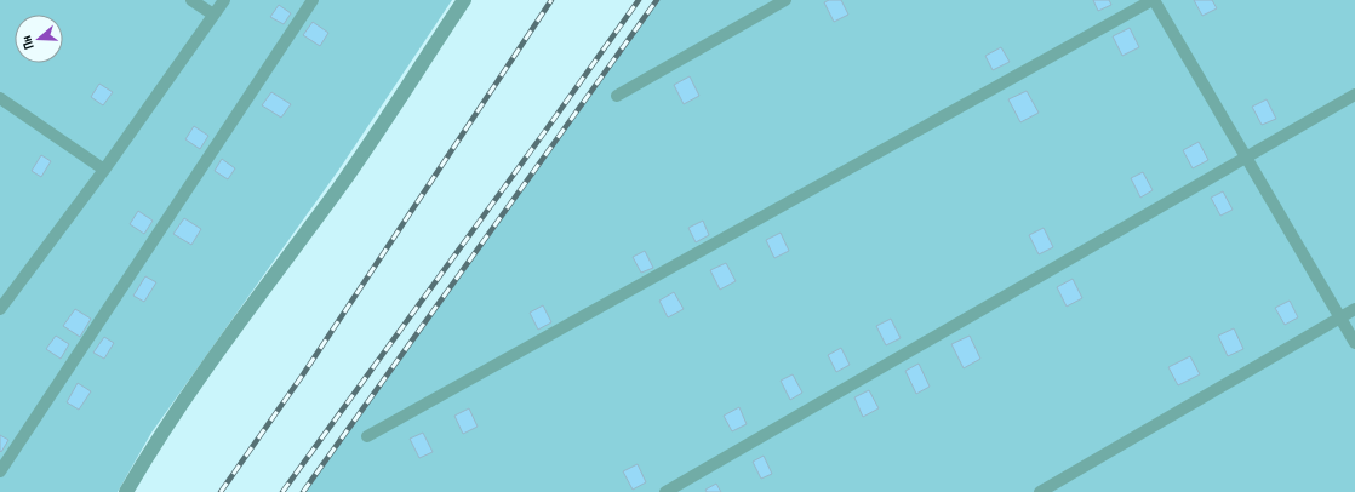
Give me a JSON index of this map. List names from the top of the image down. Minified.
{"north":"left"}
